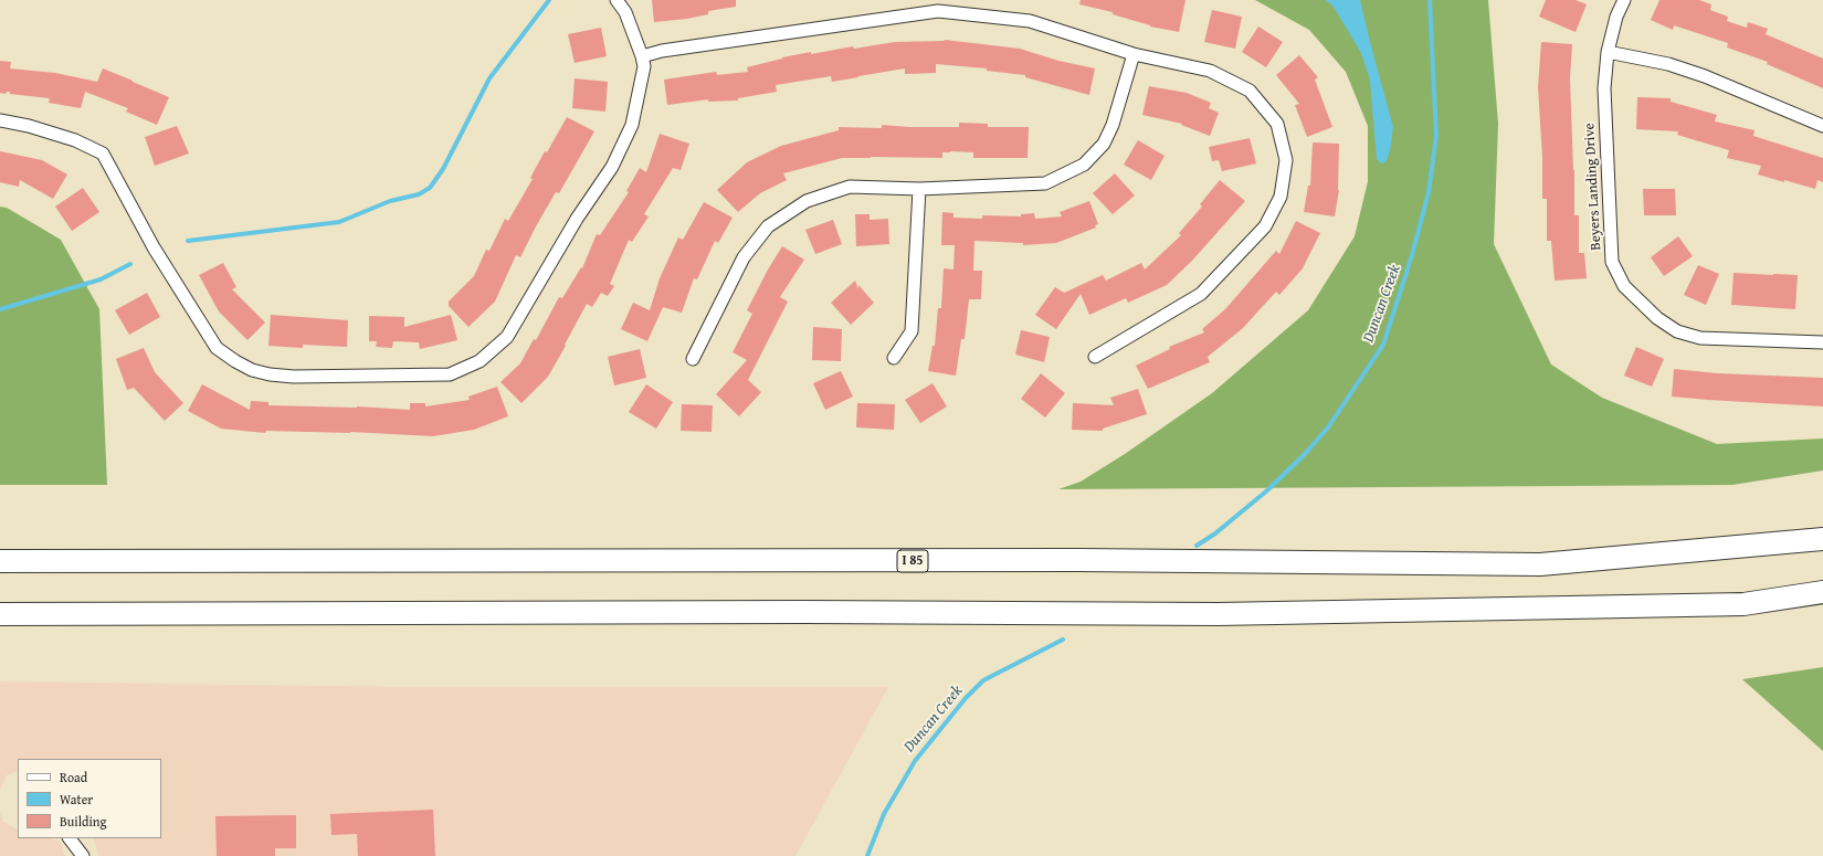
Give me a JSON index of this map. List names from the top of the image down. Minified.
{"streets":{"highway":["I 85"],"street":["Beyers Landing Drive"]},"water":["Duncan Creek"],"legend":["Road","Water","Building"]}
